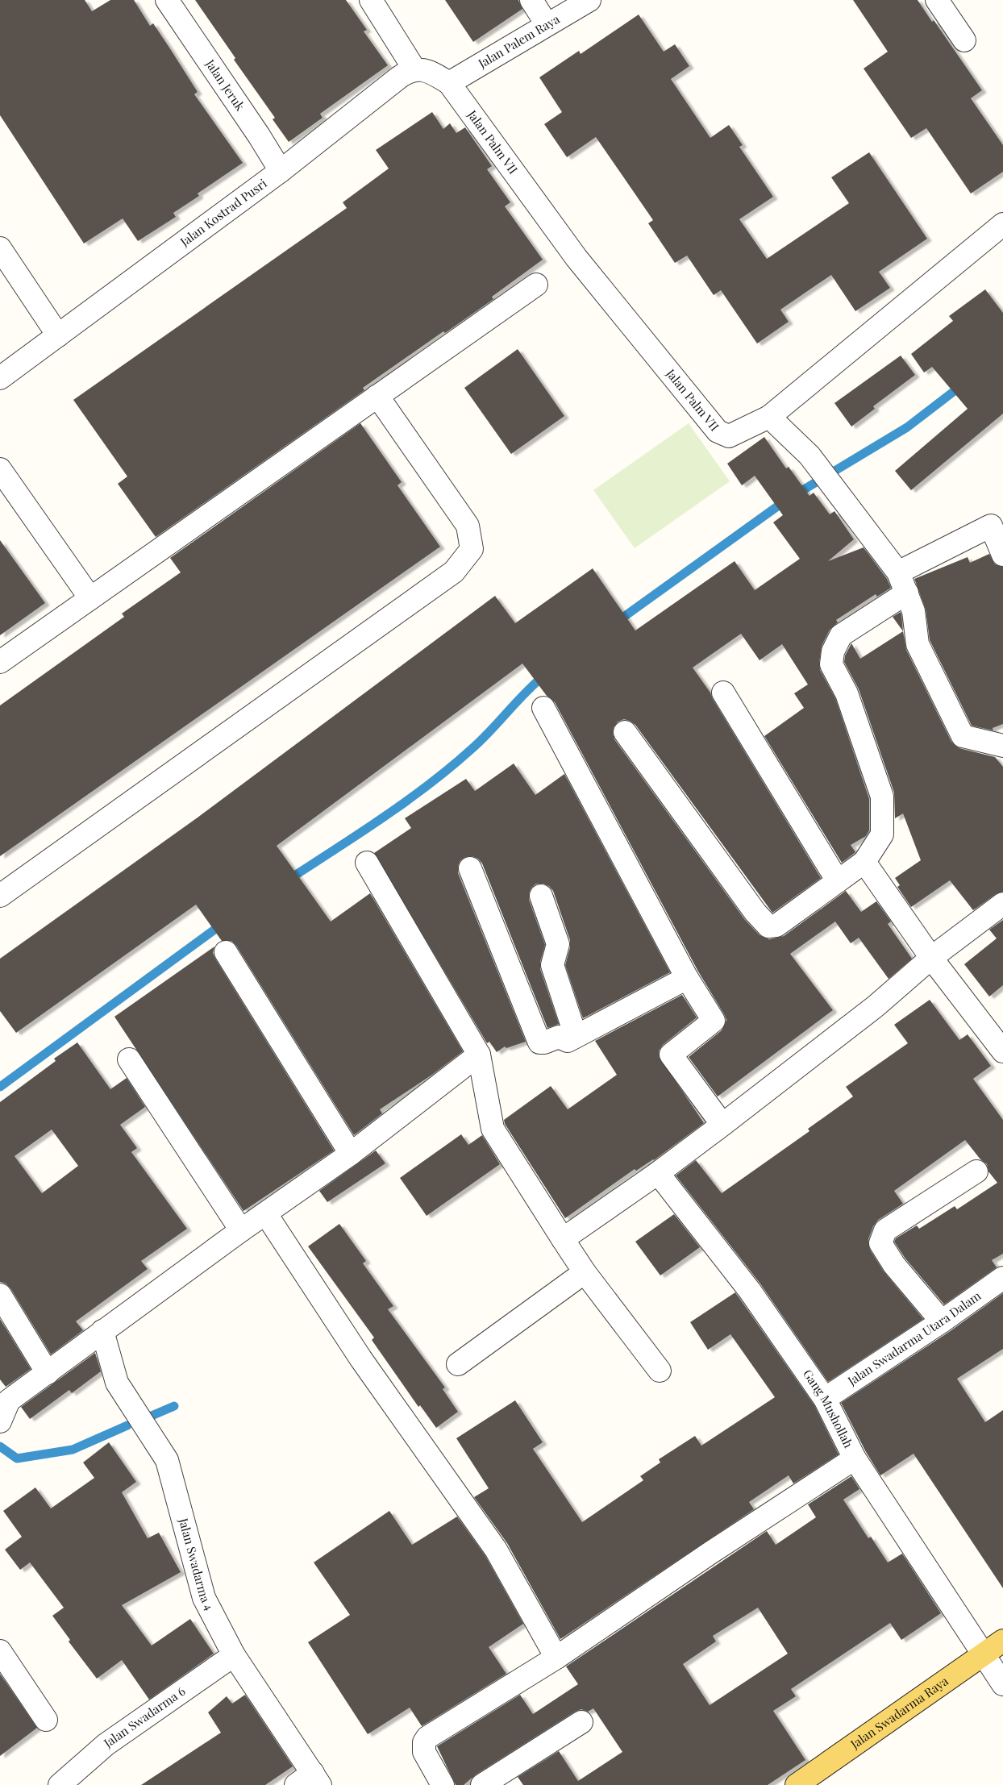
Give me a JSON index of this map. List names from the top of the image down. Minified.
{"streets":{"main road":["Jalan Swadarma Raya"],"street":["Jalan Palem Raya","Jalan Jeruk","Jalan Palm VII","Jalan Kostrad Pusri","Jalan Swadarma Utara Dalam","Gang Mushollah","Jalan Swadarma 4","Jalan Swadarma 6"]},"crossings":[["Jalan Palem Raya","Jalan Palm VII"],["Jalan Jeruk","Jalan Kostrad Pusri"],["Jalan Swadarma Utara Dalam","Gang Mushollah"],["Gang Mushollah","Jalan Swadarma Raya"],["Jalan Swadarma 4","Jalan Swadarma 6"]]}
